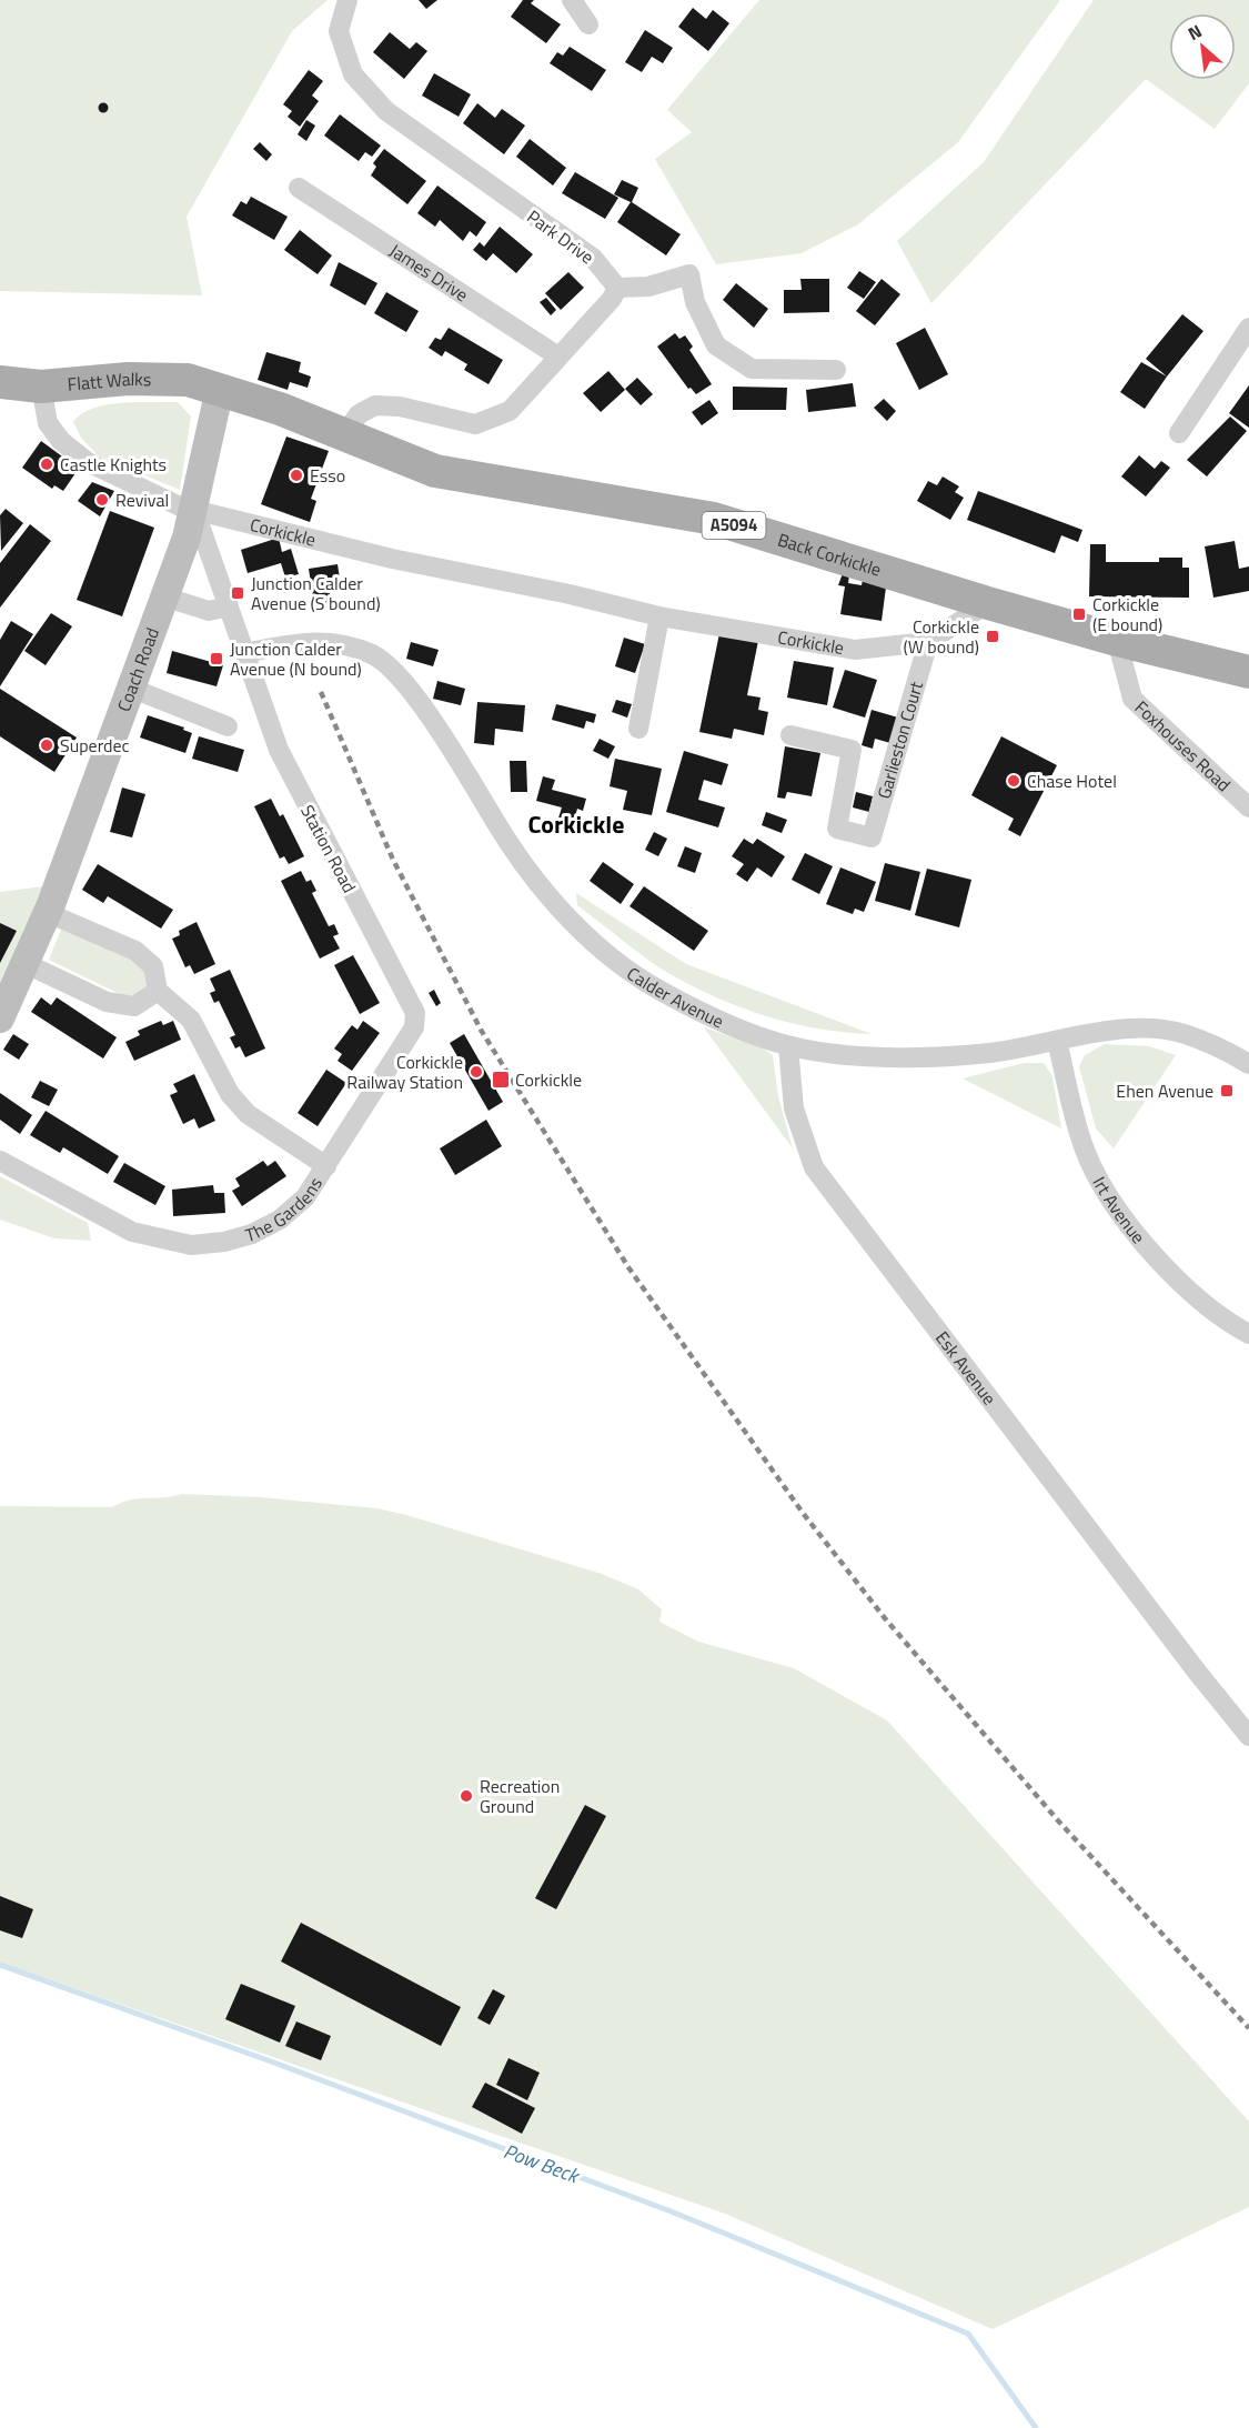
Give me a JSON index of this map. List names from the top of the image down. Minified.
{"streets":{"main road":["Flatt Walks","A5094","Back Corkickle"],"street":["Park Drive","James Drive","Corkickle","Coach Road","Garlieston Court","Foxhouses Road","Station Road","Calder Avenue","The Gardens","Irt Avenue","Esk Avenue"]},"crossings":[["Flatt Walks","A5094"],["Flatt Walks","Corkickle"],["Flatt Walks","Coach Road"],["A5094","Back Corkickle"],["A5094","Coach Road"],["A5094","Foxhouses Road"],["Corkickle","Back Corkickle"],["Corkickle","Coach Road"],["Corkickle","Garlieston Court"],["Corkickle","Station Road"],["Back Corkickle","Foxhouses Road"],["Coach Road","Station Road"],["Coach Road","The Gardens"],["Station Road","Calder Avenue"],["Station Road","The Gardens"],["Calder Avenue","Irt Avenue"],["Calder Avenue","Esk Avenue"]],"districts":["Corkickle"],"water":["Pow Beck"],"places":{"other":["Castle Knights","Esso","Revival","Superdec","Chase Hotel","Corkickle Railway Station","Recreation Ground"],"transit":["Junction Calder Avenue (S bound)","Corkickle (E bound)","Corkickle (W bound)","Junction Calder Avenue (N bound)","Corkickle","Ehen Avenue"]},"north":"top left"}
